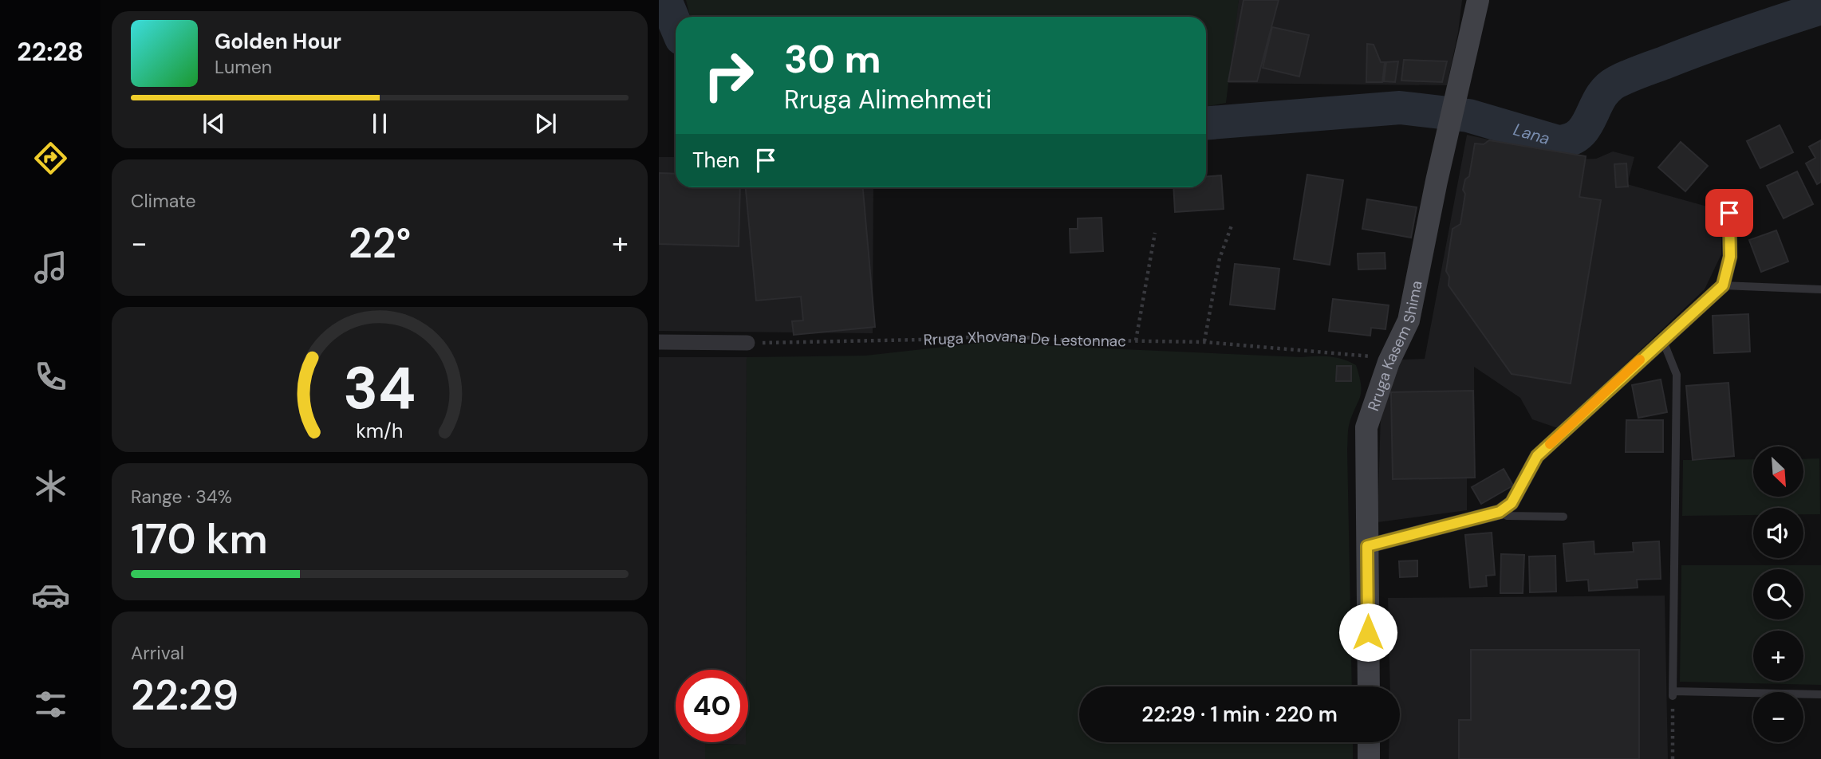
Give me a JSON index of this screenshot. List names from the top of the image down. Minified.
{"streets":{"street":["Rruga Kasem Shima"],"path":["Rruga Xhovana De Lestonnac"]},"crossings":[["Rruga Xhovana De Lestonnac","Rruga Kasem Shima"]],"water":["Lana"],"north":"bottom right","page":{"tabs":"22:28","turn":["30 m","Rruga Alimehmeti"],"song":["Golden Hour","Lumen"],"then":"Then","tile":["Climate",["Range · 34%","170 km"],["Arrival","22:29"]],"heat":["−","22°","+"],"map_buttons":["+","−"],"limit":"40","trip":"22:29 · 1 min · 220 m","gauge":["34","km/h"]}}
